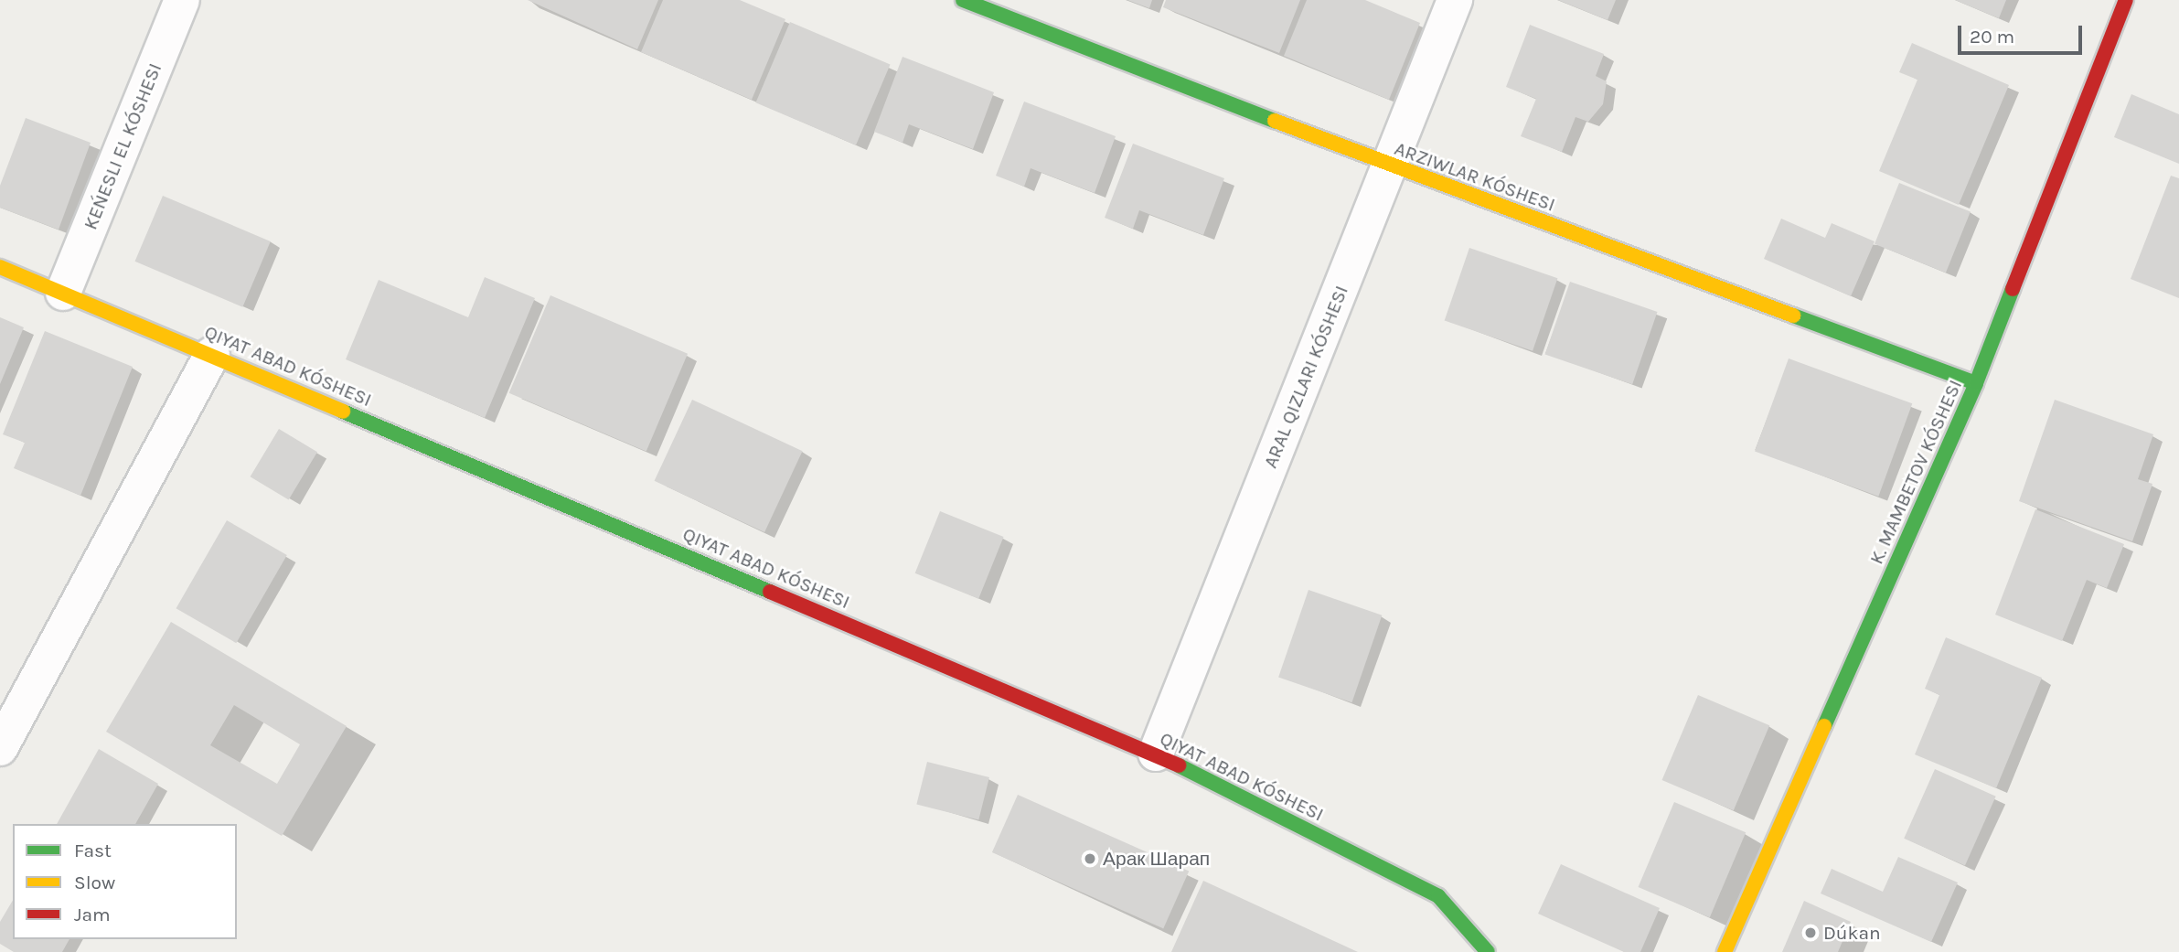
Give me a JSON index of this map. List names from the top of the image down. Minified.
{"streets":{"street":["KEŃESLI EL KÓSHESI","QIYAT ABAD KÓSHESI","K. MAMBETOV KÓSHESI"]},"crossings":[["KEŃESLI EL KÓSHESI","QIYAT ABAD KÓSHESI"]],"places":["Арак Шарап","Dúkan"],"legend":["Fast","Slow","Jam"],"scale_bar":"20 m"}
